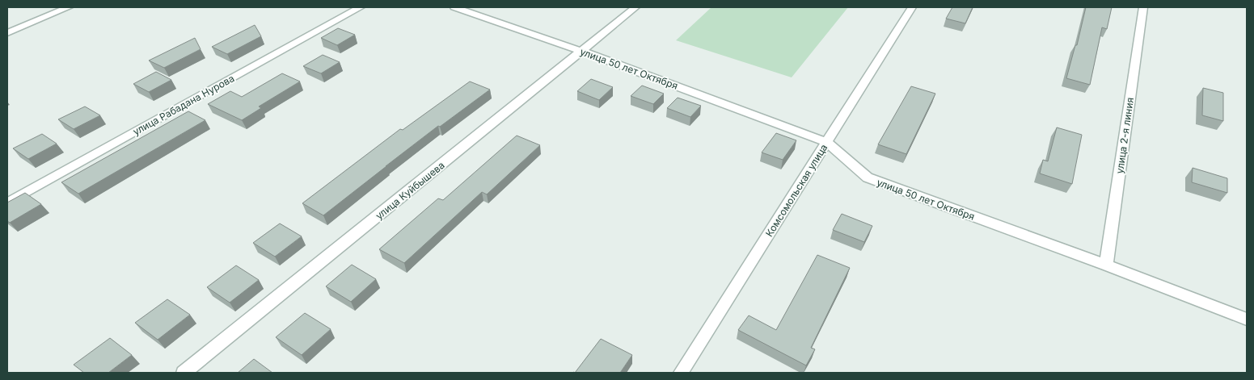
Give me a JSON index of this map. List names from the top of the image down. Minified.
{"streets":{"street":["улица 50 лет Октября","улица Рабадана Нурова","улица 2-я линия","улица Куйбышева","Комсомольская улица"]},"crossings":[["улица 50 лет Октября","улица 2-я линия"],["улица 50 лет Октября","улица Куйбышева"],["улица 50 лет Октября","Комсомольская улица"]]}
